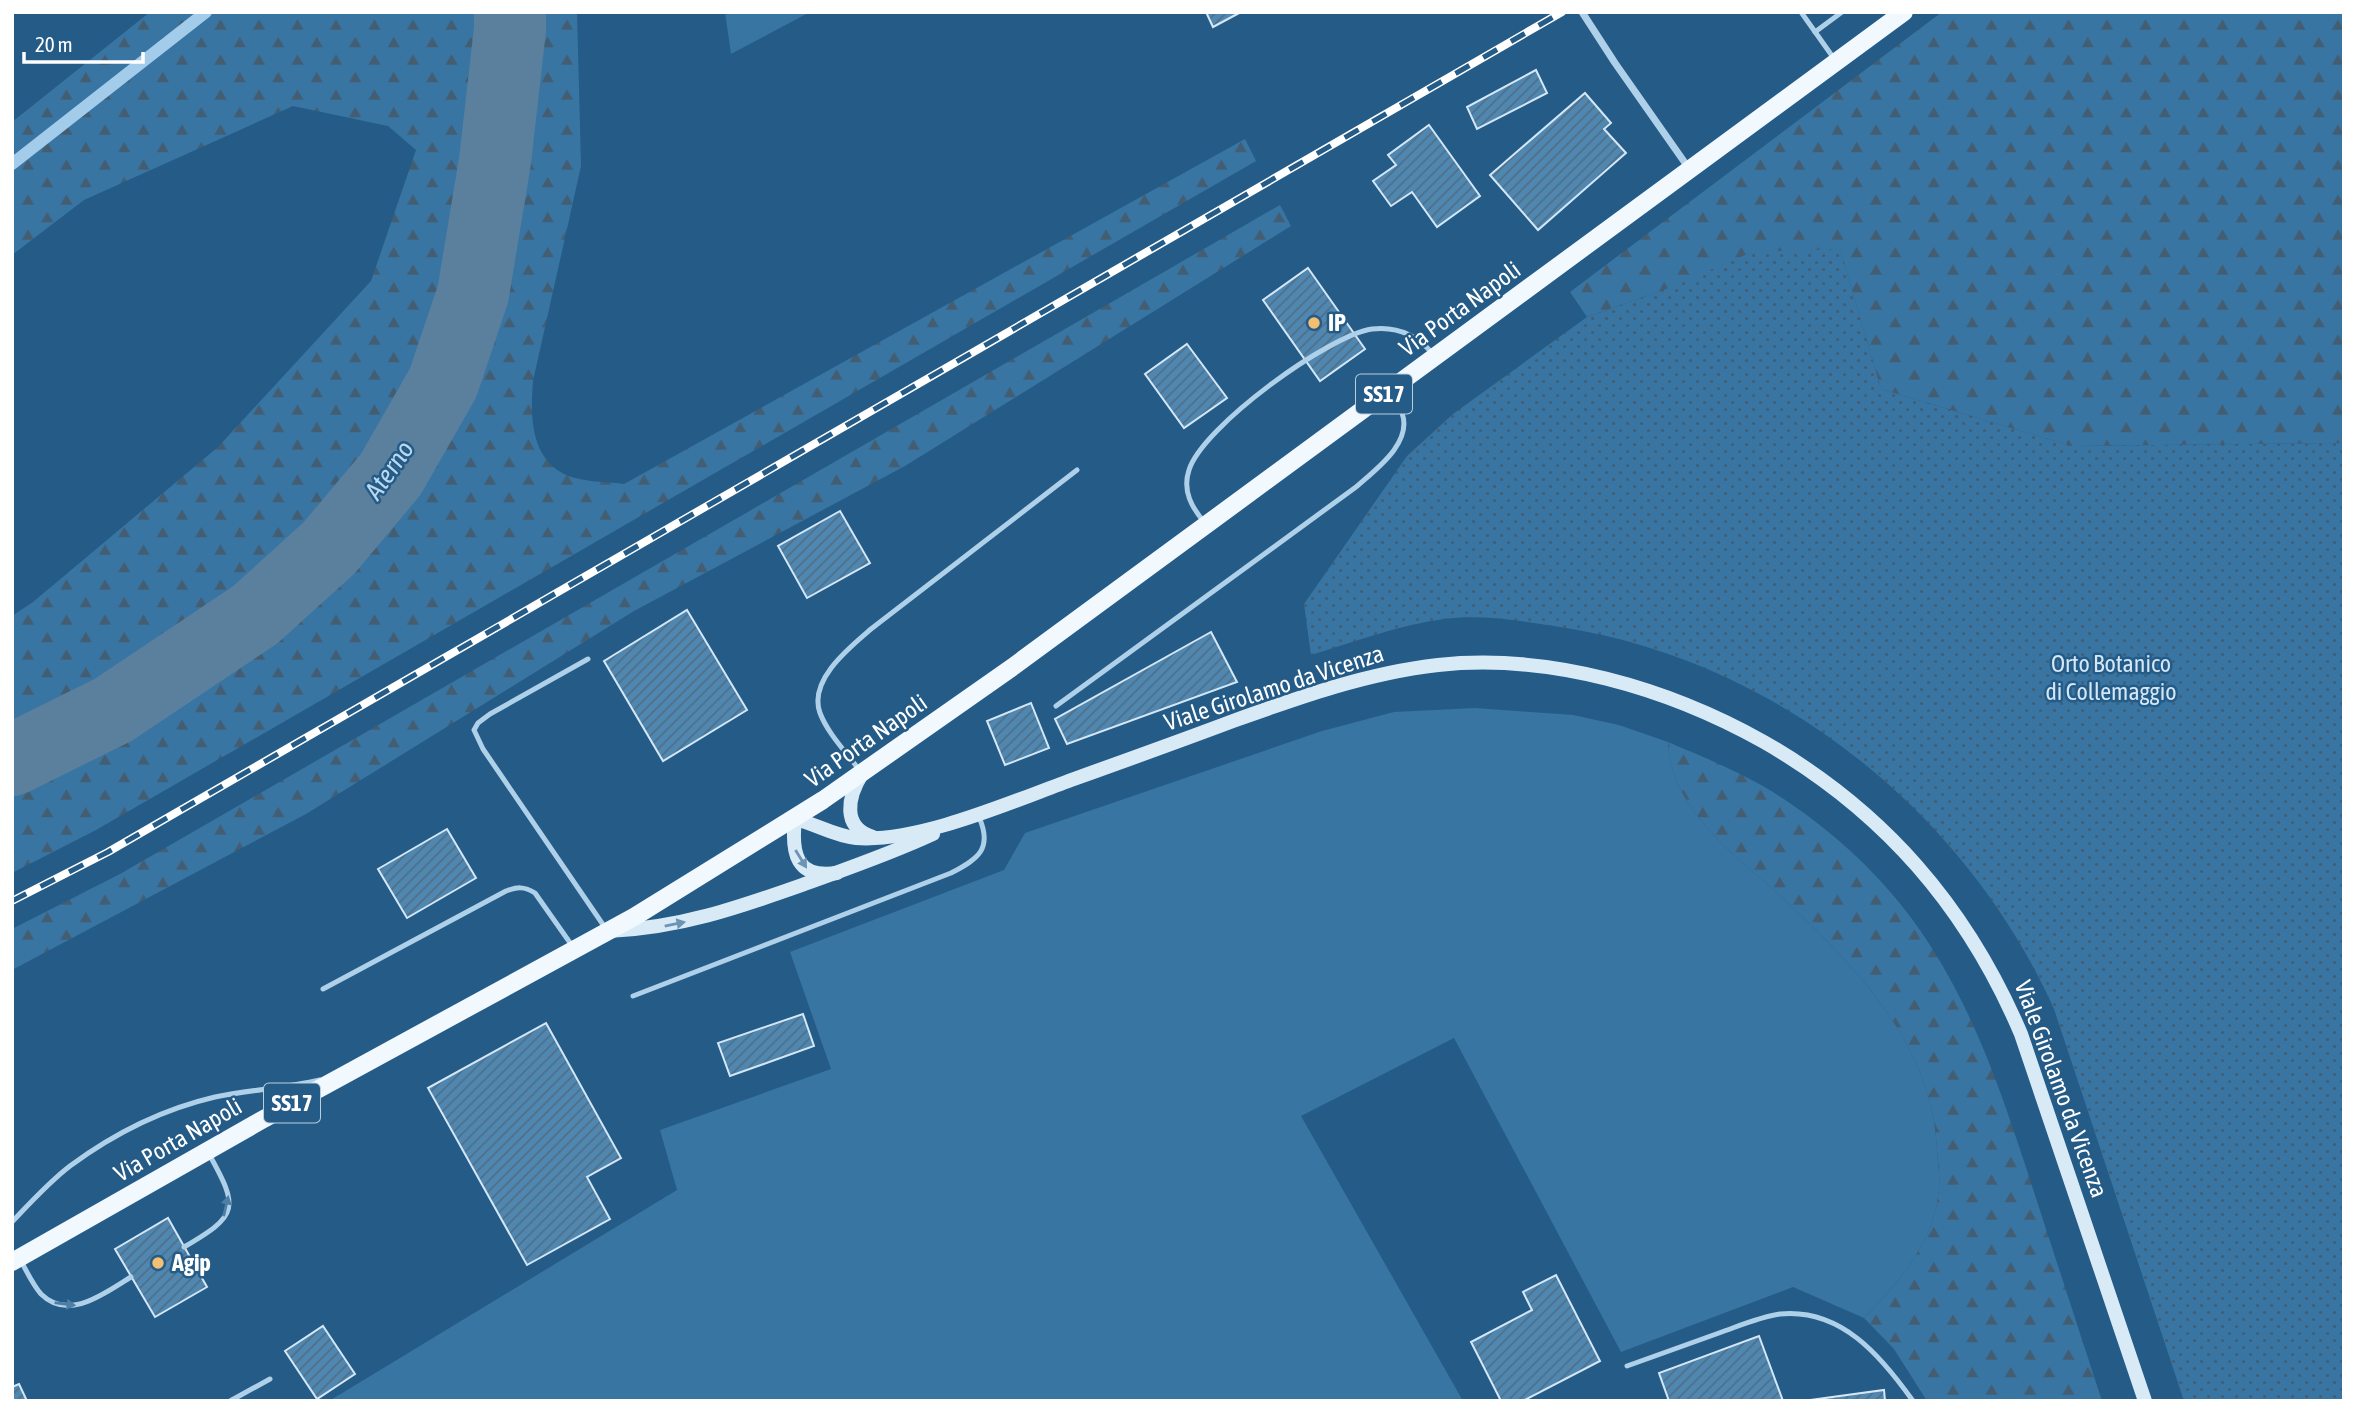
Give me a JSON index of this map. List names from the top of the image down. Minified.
{"streets":{"main road":["Via Porta Napoli","SS17","Viale Girolamo da Vicenza"]},"crossings":[["Via Porta Napoli","Viale Girolamo da Vicenza"]],"water":["Aterno"],"parks":["Orto Botanico di Collemaggio"],"places":["IP","Agip"],"scale_bar":"20 m"}
